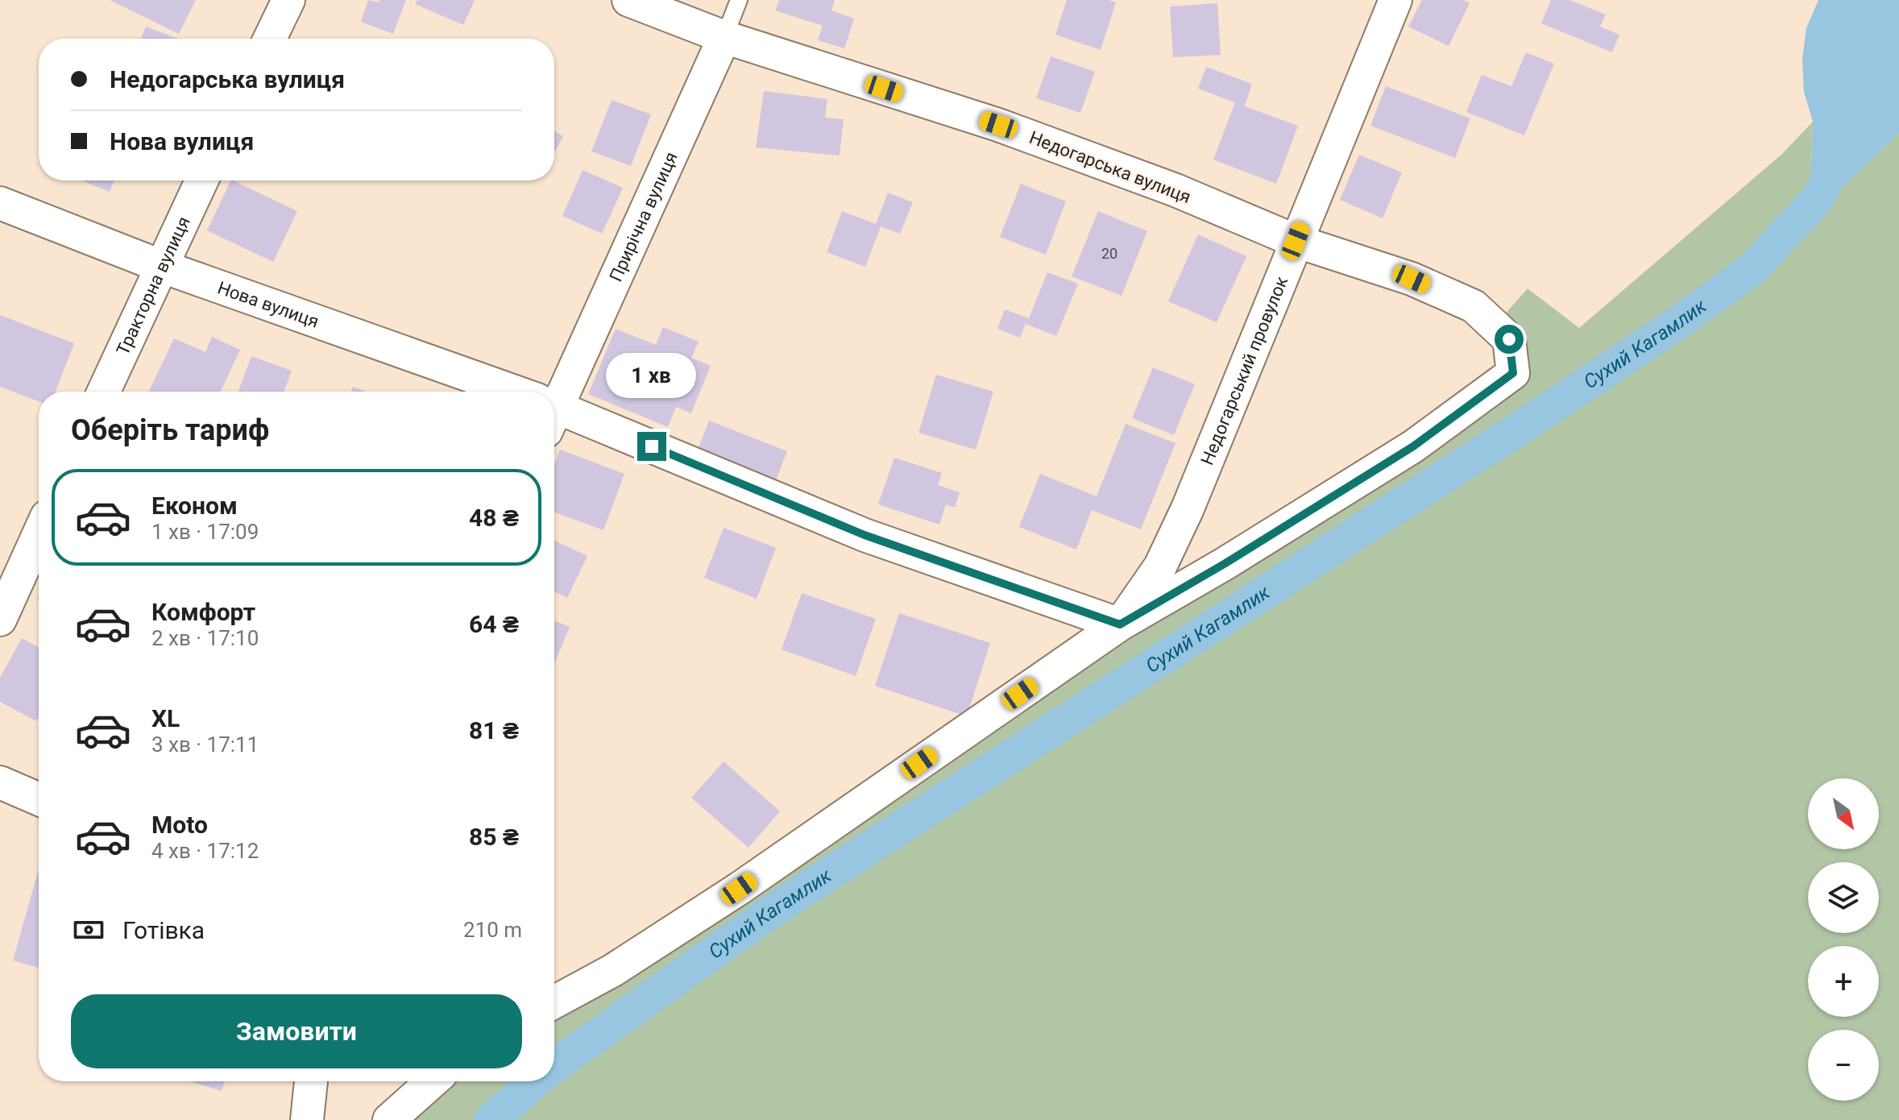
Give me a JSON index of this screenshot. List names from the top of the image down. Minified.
{"streets":{"street":["Недогарська вулиця","Прирічна вулиця","Тракторна вулиця","Нова вулиця","Недогарський провулок"]},"crossings":[["Недогарська вулиця","Прирічна вулиця"],["Недогарська вулиця","Нова вулиця"],["Недогарська вулиця","Недогарський провулок"],["Тракторна вулиця","Нова вулиця"],["Нова вулиця","Недогарський провулок"]],"water":["Сухий Кагамлик"],"house_numbers":["20"],"north":"bottom right","page":{"banner":["Недогарська вулиця","Нова вулиця"],"bubble":"1 хв","heading":"Оберіть тариф","list":[{"name":"Економ","note":"1 хв · 17:09","value":"48 ₴"},{"name":"Комфорт","note":"2 хв · 17:10","value":"64 ₴"},{"name":"XL","note":"3 хв · 17:11","value":"81 ₴"},{"name":"Moto","note":"4 хв · 17:12","value":"85 ₴"}],"map_buttons":["+","−"],"pay":["Готівка","210 m"],"buttons":"Замовити"}}
